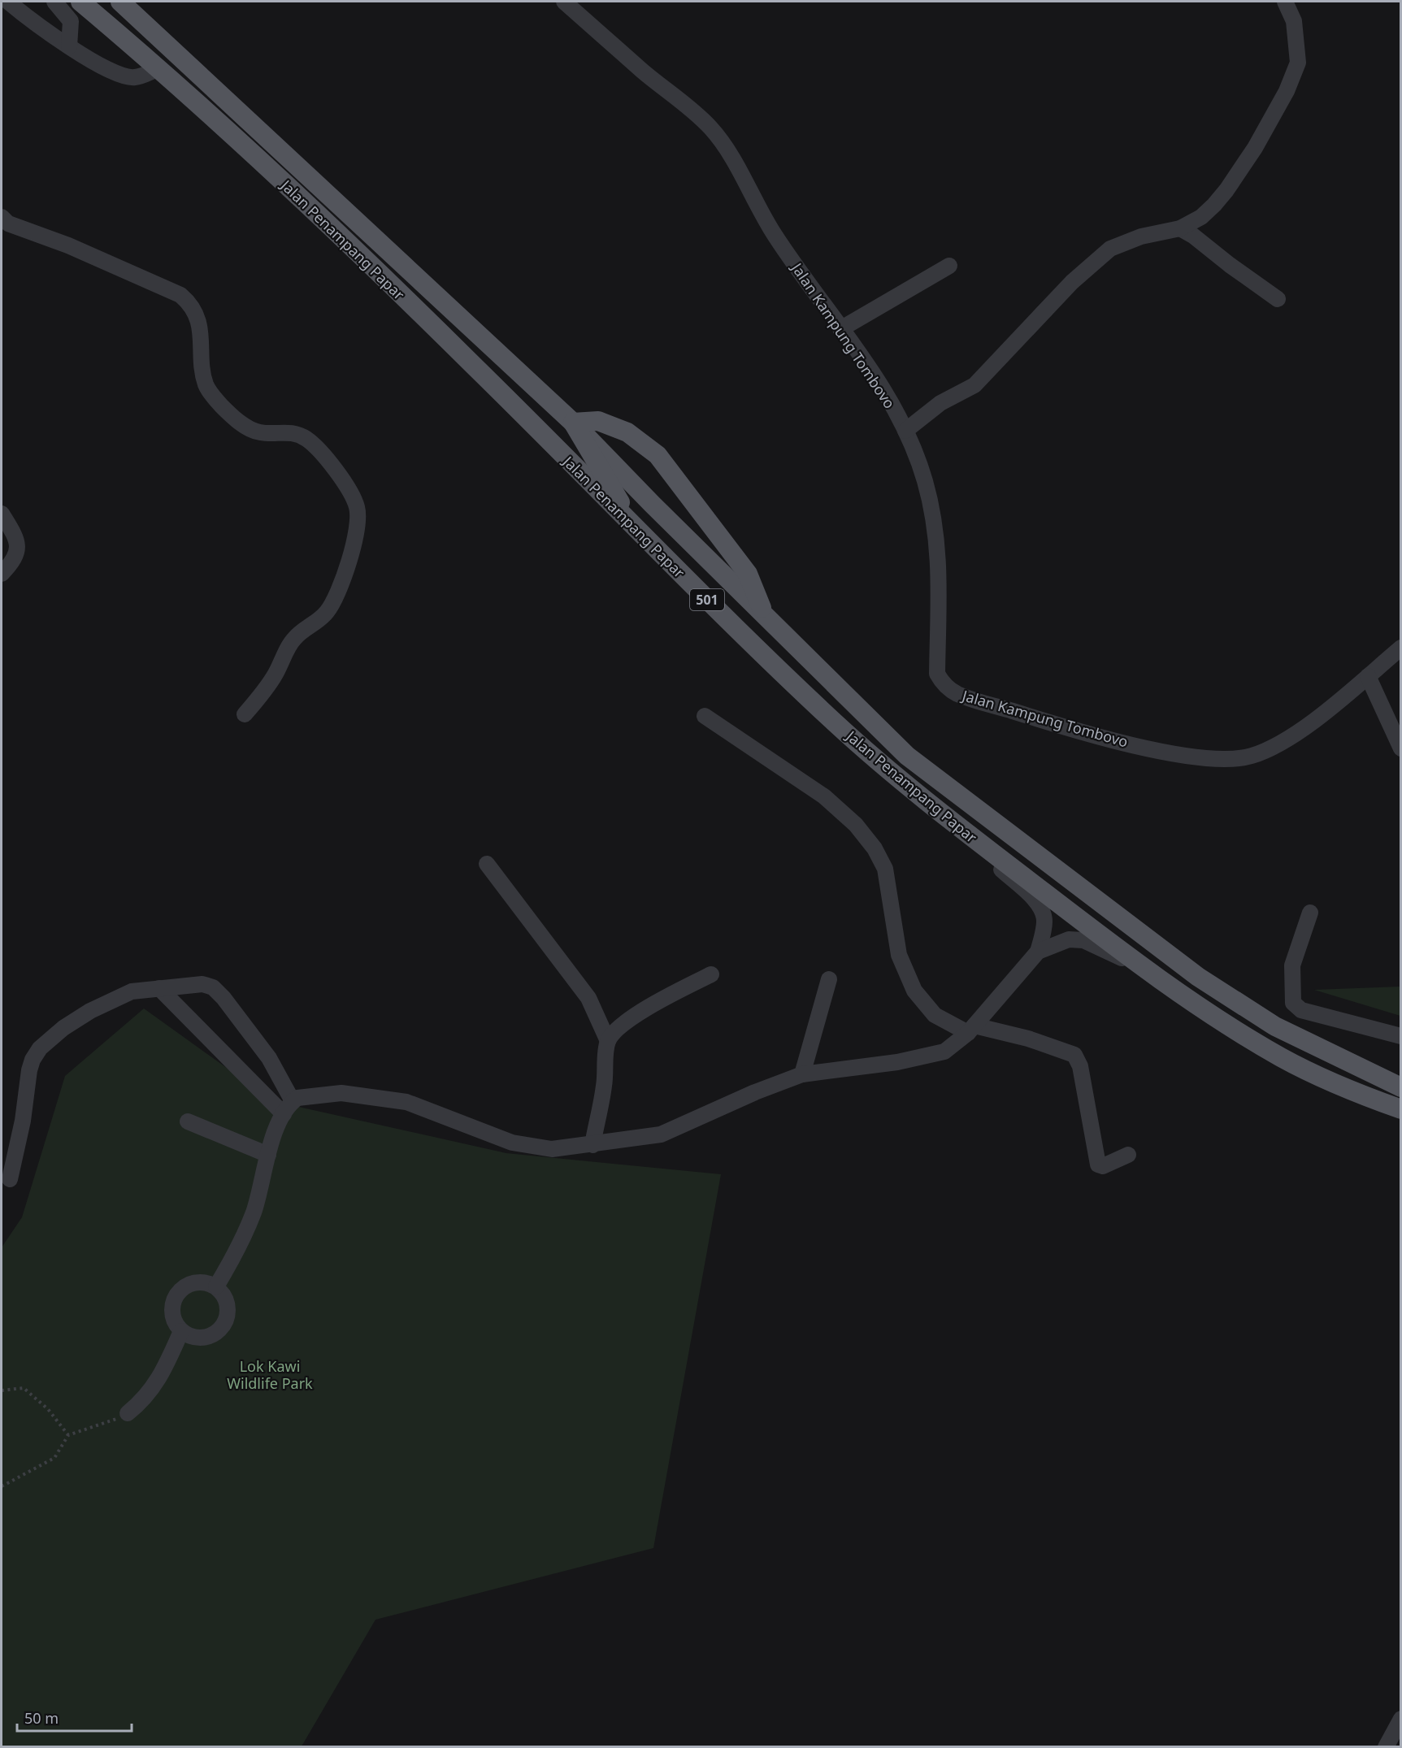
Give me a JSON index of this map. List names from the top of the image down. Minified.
{"streets":{"main road":["Jalan Penampang Papar","501"],"street":["Jalan Kampung Tombovo"]},"parks":["Lok Kawi Wildlife Park"],"scale_bar":"50 m"}
